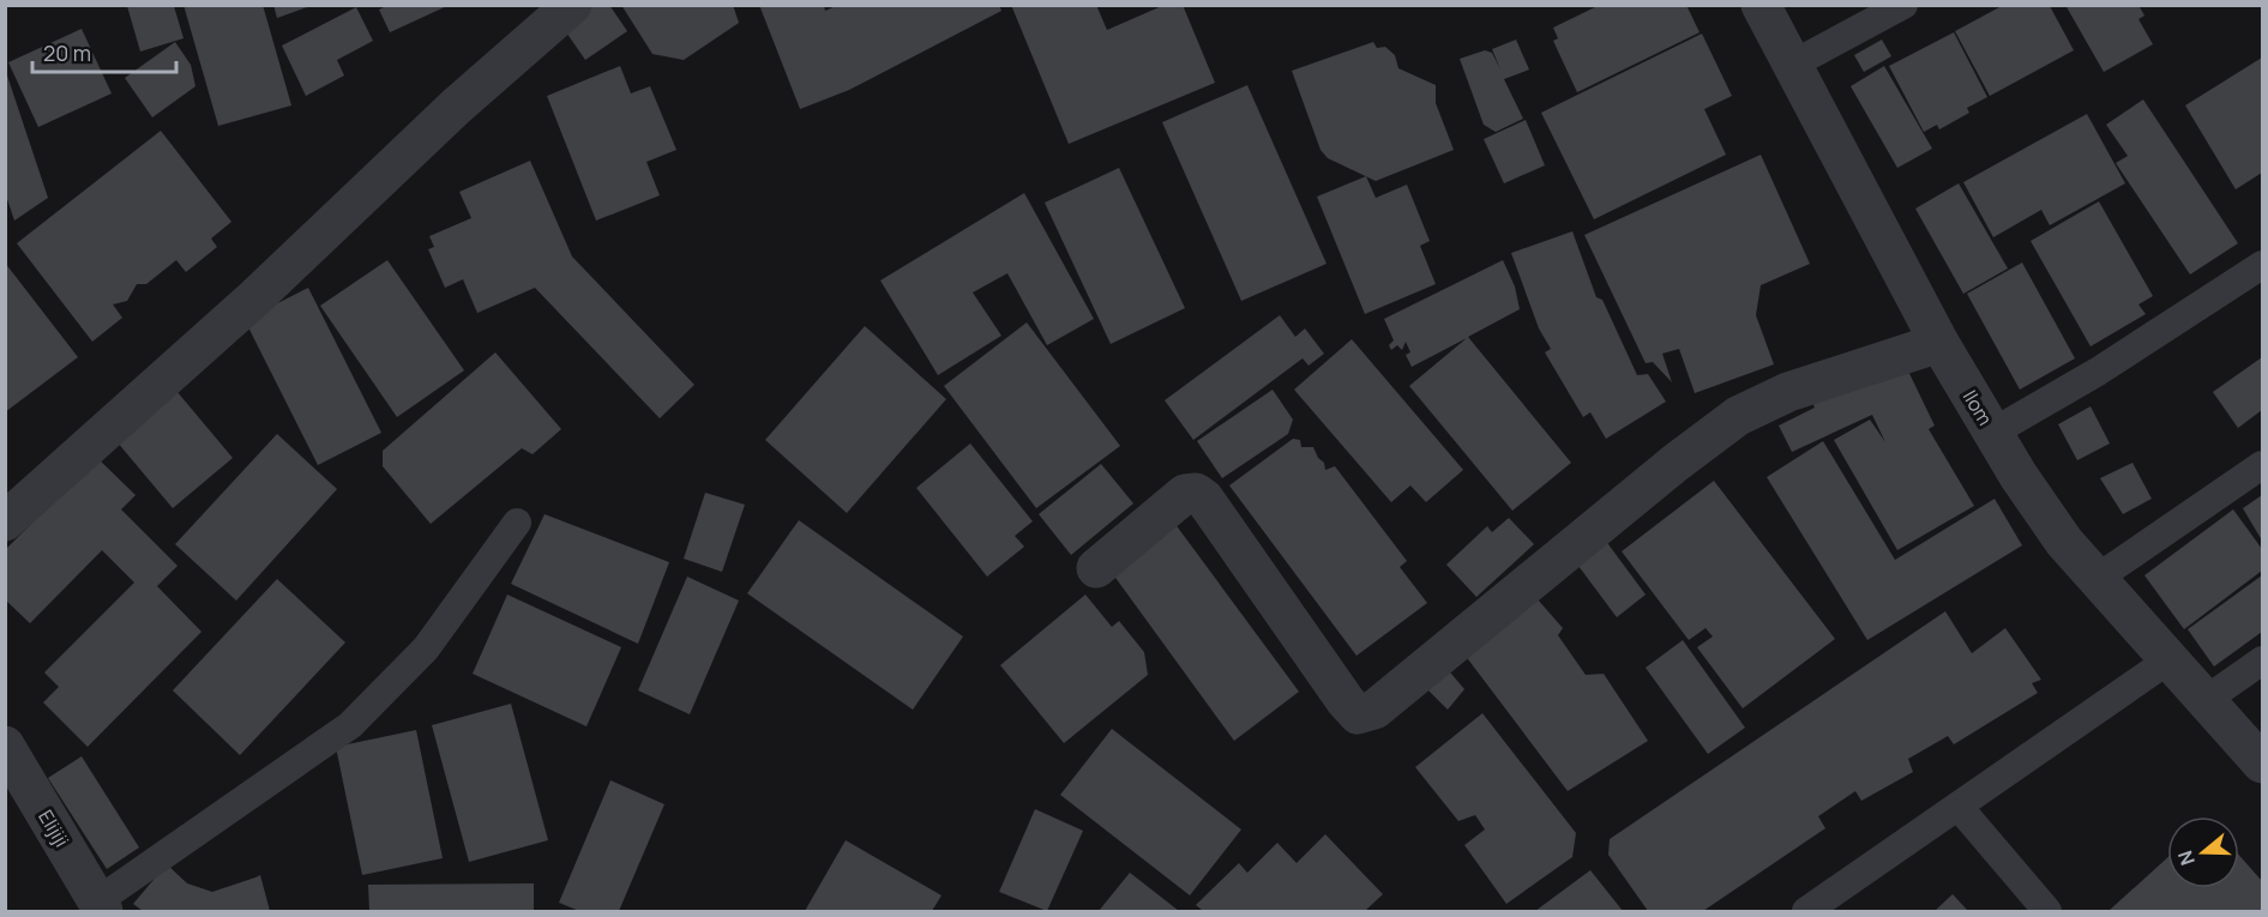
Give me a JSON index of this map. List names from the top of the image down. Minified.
{"streets":{"street":["Ilom","Elijiji"]},"scale_bar":"20 m","north":"left"}
